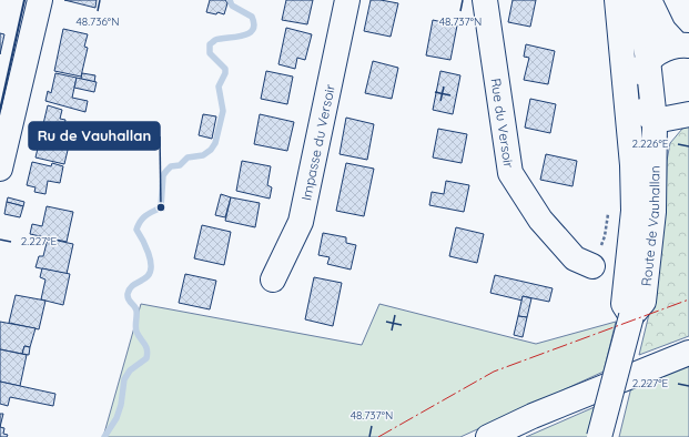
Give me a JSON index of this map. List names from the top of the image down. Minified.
{"streets":{"main road":["Rue du Versoir","Impasse du Versoir","Route de Vauhallan"]},"places":["Ru de Vauhallan"],"coordinates":["48.736°N","48.737°N","2.226°E","2.227°E"]}
